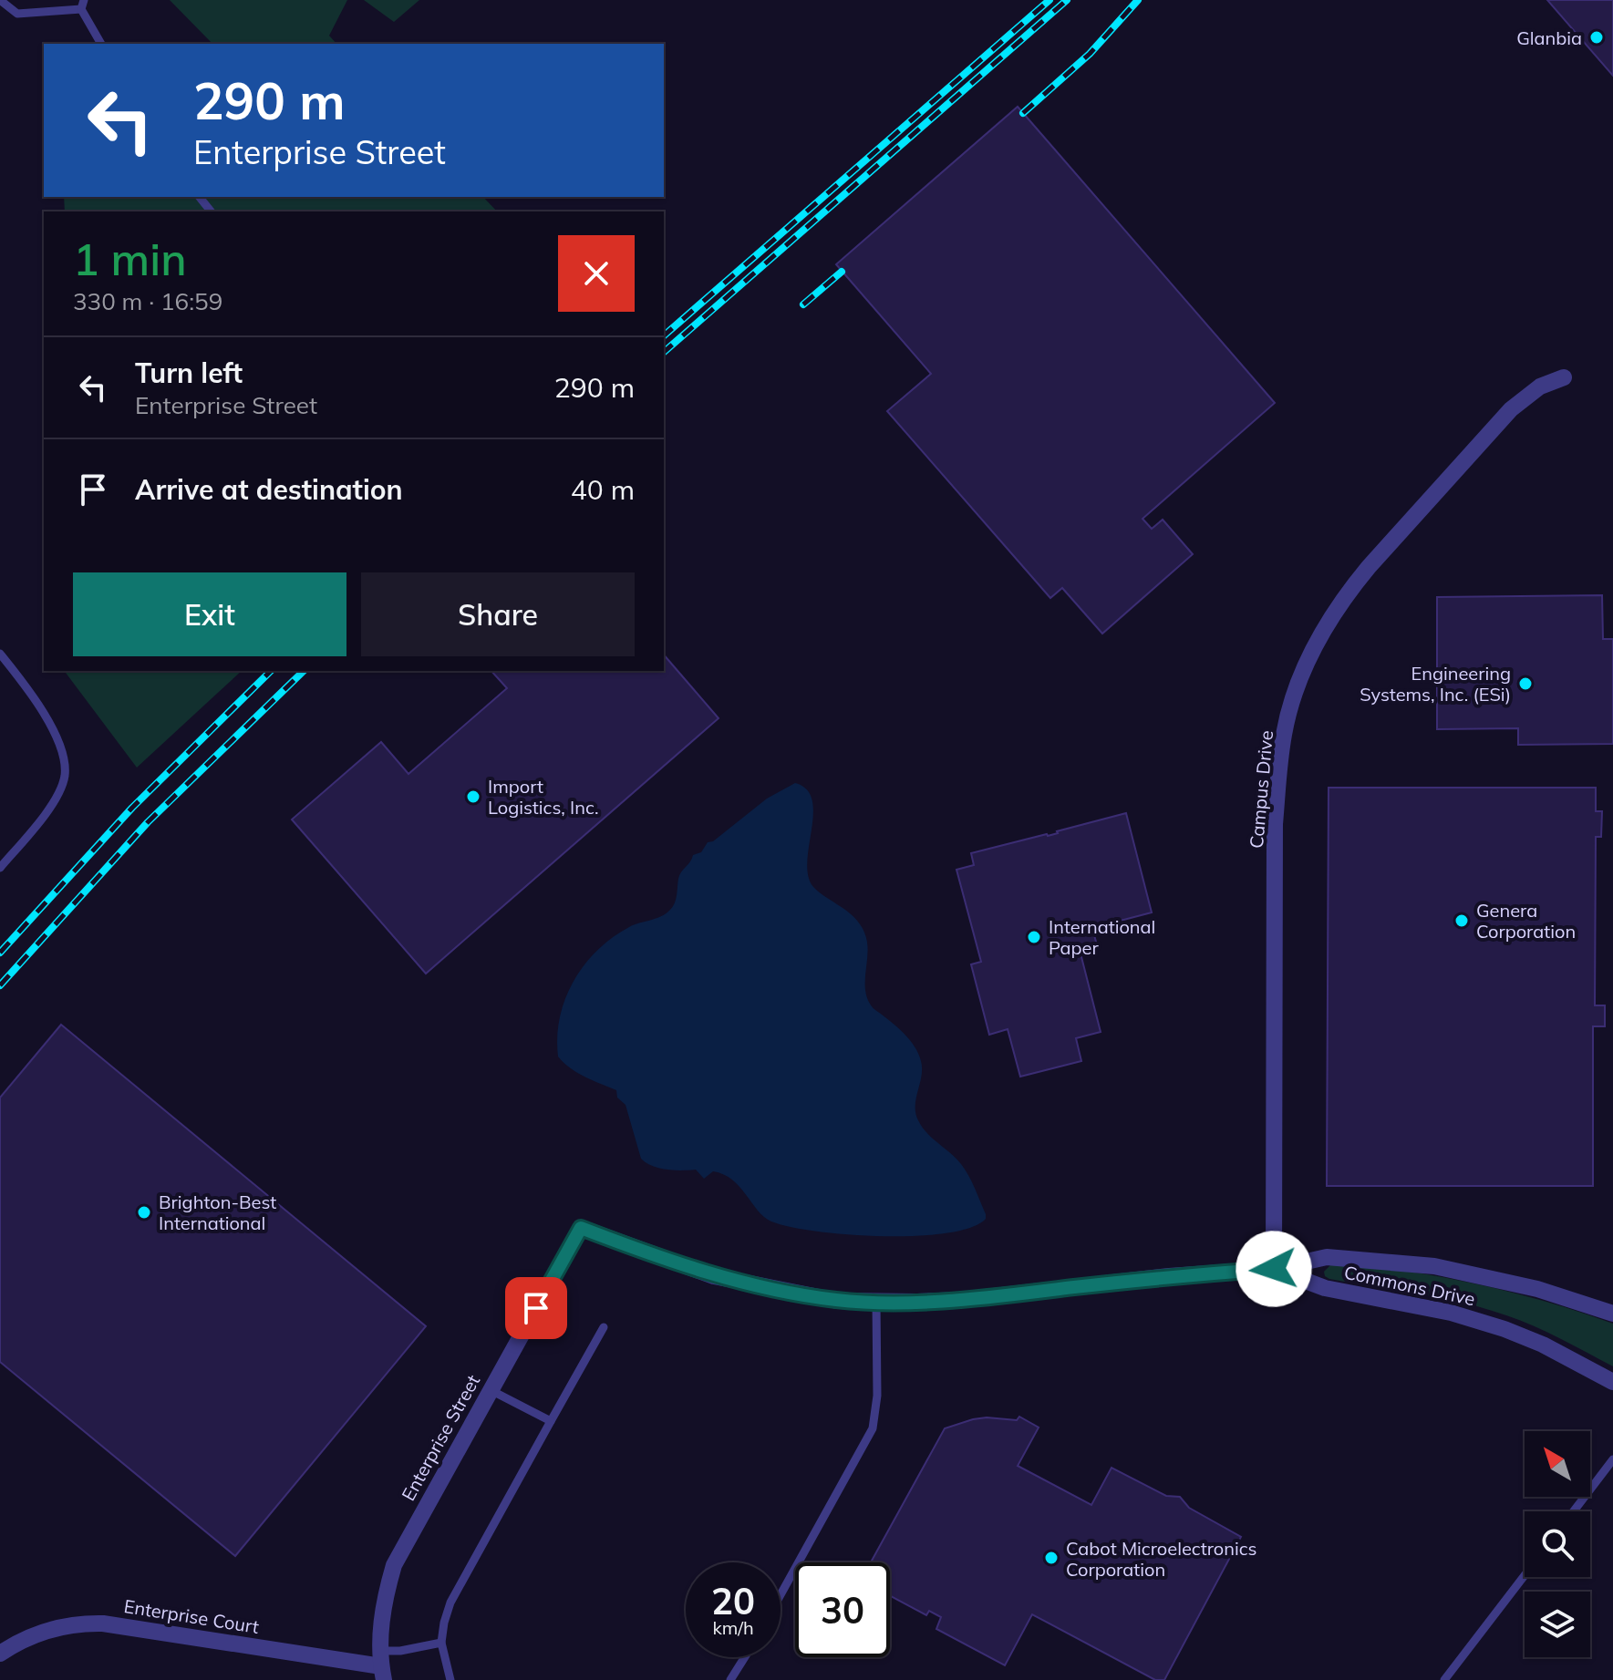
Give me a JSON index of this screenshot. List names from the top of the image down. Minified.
{"streets":{"street":["Campus Drive","Commons Drive","Enterprise Street","Enterprise Court"]},"crossings":[["Campus Drive","Commons Drive"],["Enterprise Street","Enterprise Court"]],"places":["Glanbia","Engineering Systems, Inc. (ESi)","Import Logistics, Inc.","Genera Corporation","International Paper","Brighton-Best International","Cabot Microelectronics Corporation"],"north":"top left","page":{"turn":["290 m","Enterprise Street"],"heading":["1 min","330 m · 16:59"],"list":[{"name":"Turn left","note":"Enterprise Street","value":"290 m"},{"name":"Arrive at destination","value":"40 m"}],"buttons":["Exit","Share"],"speed":"20 km/h","limit":"30"}}
